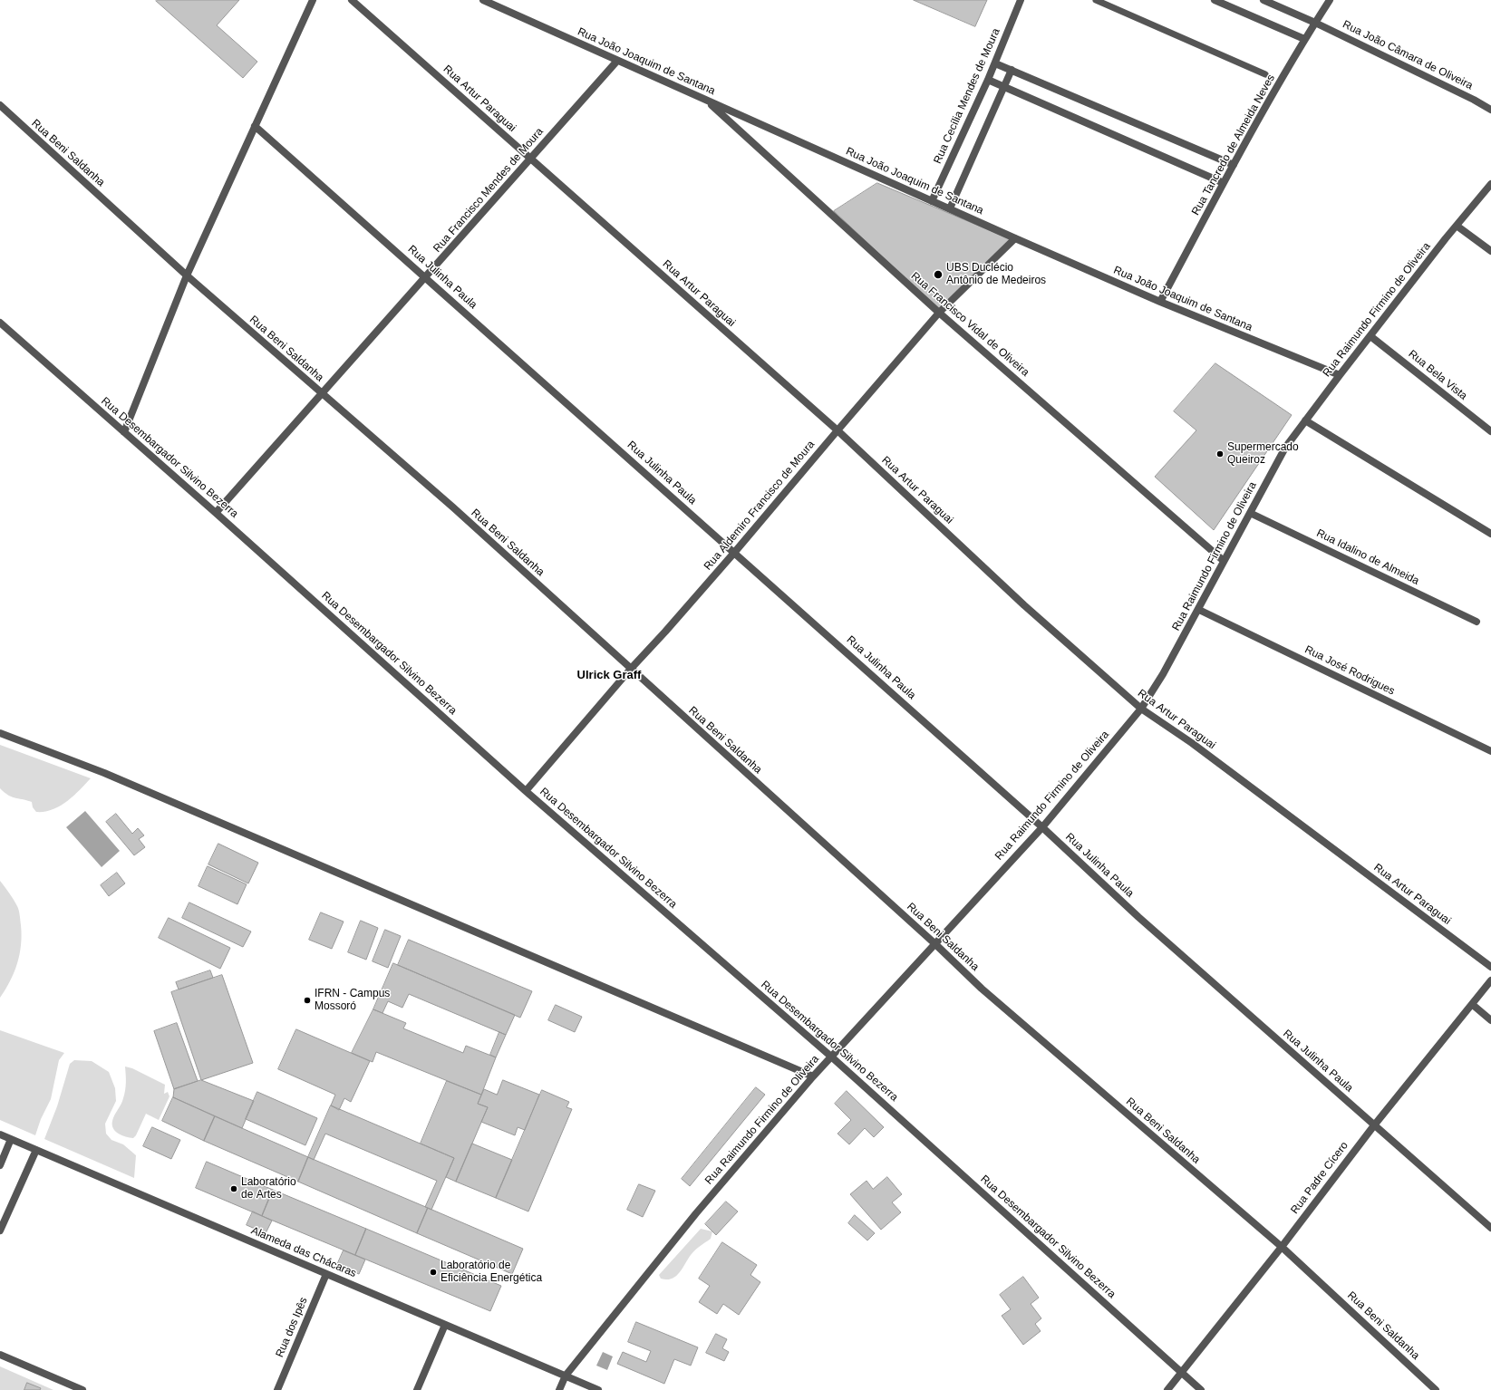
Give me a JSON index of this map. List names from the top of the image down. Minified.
{"streets":{"street":["Rua João Câmara de Oliveira","Rua João Joaquim de Santana","Rua Cecília Mendes de Moura","Rua Artur Paraguai","Rua Tancredo de Almeida Neves","Rua Beni Saldanha","Rua Francisco Mendes de Moura","Rua Julinha Paula","Rua Raimundo Firmino de Oliveira","Rua Francisco Vidal de Oliveira","Rua Bela Vista","Rua Desembargador Silvino Bezerra","Rua Aldemiro Francisco de Moura","Rua Idalino de Almeida","Rua José Rodrigues","Rua Padre Cícero","Alameda das Chácaras","Rua dos Ipês"]},"crossings":[["Rua João Câmara de Oliveira","Rua Tancredo de Almeida Neves"],["Rua João Joaquim de Santana","Rua Cecília Mendes de Moura"],["Rua João Joaquim de Santana","Rua Tancredo de Almeida Neves"],["Rua João Joaquim de Santana","Rua Francisco Mendes de Moura"],["Rua João Joaquim de Santana","Rua Raimundo Firmino de Oliveira"],["Rua João Joaquim de Santana","Rua Francisco Vidal de Oliveira"],["Rua João Joaquim de Santana","Rua Aldemiro Francisco de Moura"],["Rua Artur Paraguai","Rua Francisco Mendes de Moura"],["Rua Artur Paraguai","Rua Raimundo Firmino de Oliveira"],["Rua Artur Paraguai","Rua Aldemiro Francisco de Moura"],["Rua Beni Saldanha","Rua Francisco Mendes de Moura"],["Rua Beni Saldanha","Rua Raimundo Firmino de Oliveira"],["Rua Beni Saldanha","Rua Aldemiro Francisco de Moura"],["Rua Beni Saldanha","Rua Padre Cícero"],["Rua Francisco Mendes de Moura","Rua Julinha Paula"],["Rua Francisco Mendes de Moura","Rua Desembargador Silvino Bezerra"],["Rua Julinha Paula","Rua Raimundo Firmino de Oliveira"],["Rua Julinha Paula","Rua Aldemiro Francisco de Moura"],["Rua Julinha Paula","Rua Padre Cícero"],["Rua Raimundo Firmino de Oliveira","Rua Francisco Vidal de Oliveira"],["Rua Raimundo Firmino de Oliveira","Rua Bela Vista"],["Rua Raimundo Firmino de Oliveira","Rua Desembargador Silvino Bezerra"],["Rua Raimundo Firmino de Oliveira","Rua Idalino de Almeida"],["Rua Raimundo Firmino de Oliveira","Rua José Rodrigues"],["Rua Raimundo Firmino de Oliveira","Alameda das Chácaras"],["Rua Francisco Vidal de Oliveira","Rua Aldemiro Francisco de Moura"],["Rua Desembargador Silvino Bezerra","Rua Aldemiro Francisco de Moura"],["Rua Desembargador Silvino Bezerra","Rua Padre Cícero"],["Alameda das Chácaras","Rua dos Ipês"]],"districts":["Ulrick Graff"],"places":["UBS Duclécio Antônio de Medeiros","Supermercado Queiroz","IFRN - Campus Mossoró","Laboratório de Artes","Laboratório de Eficiência Energética"]}
